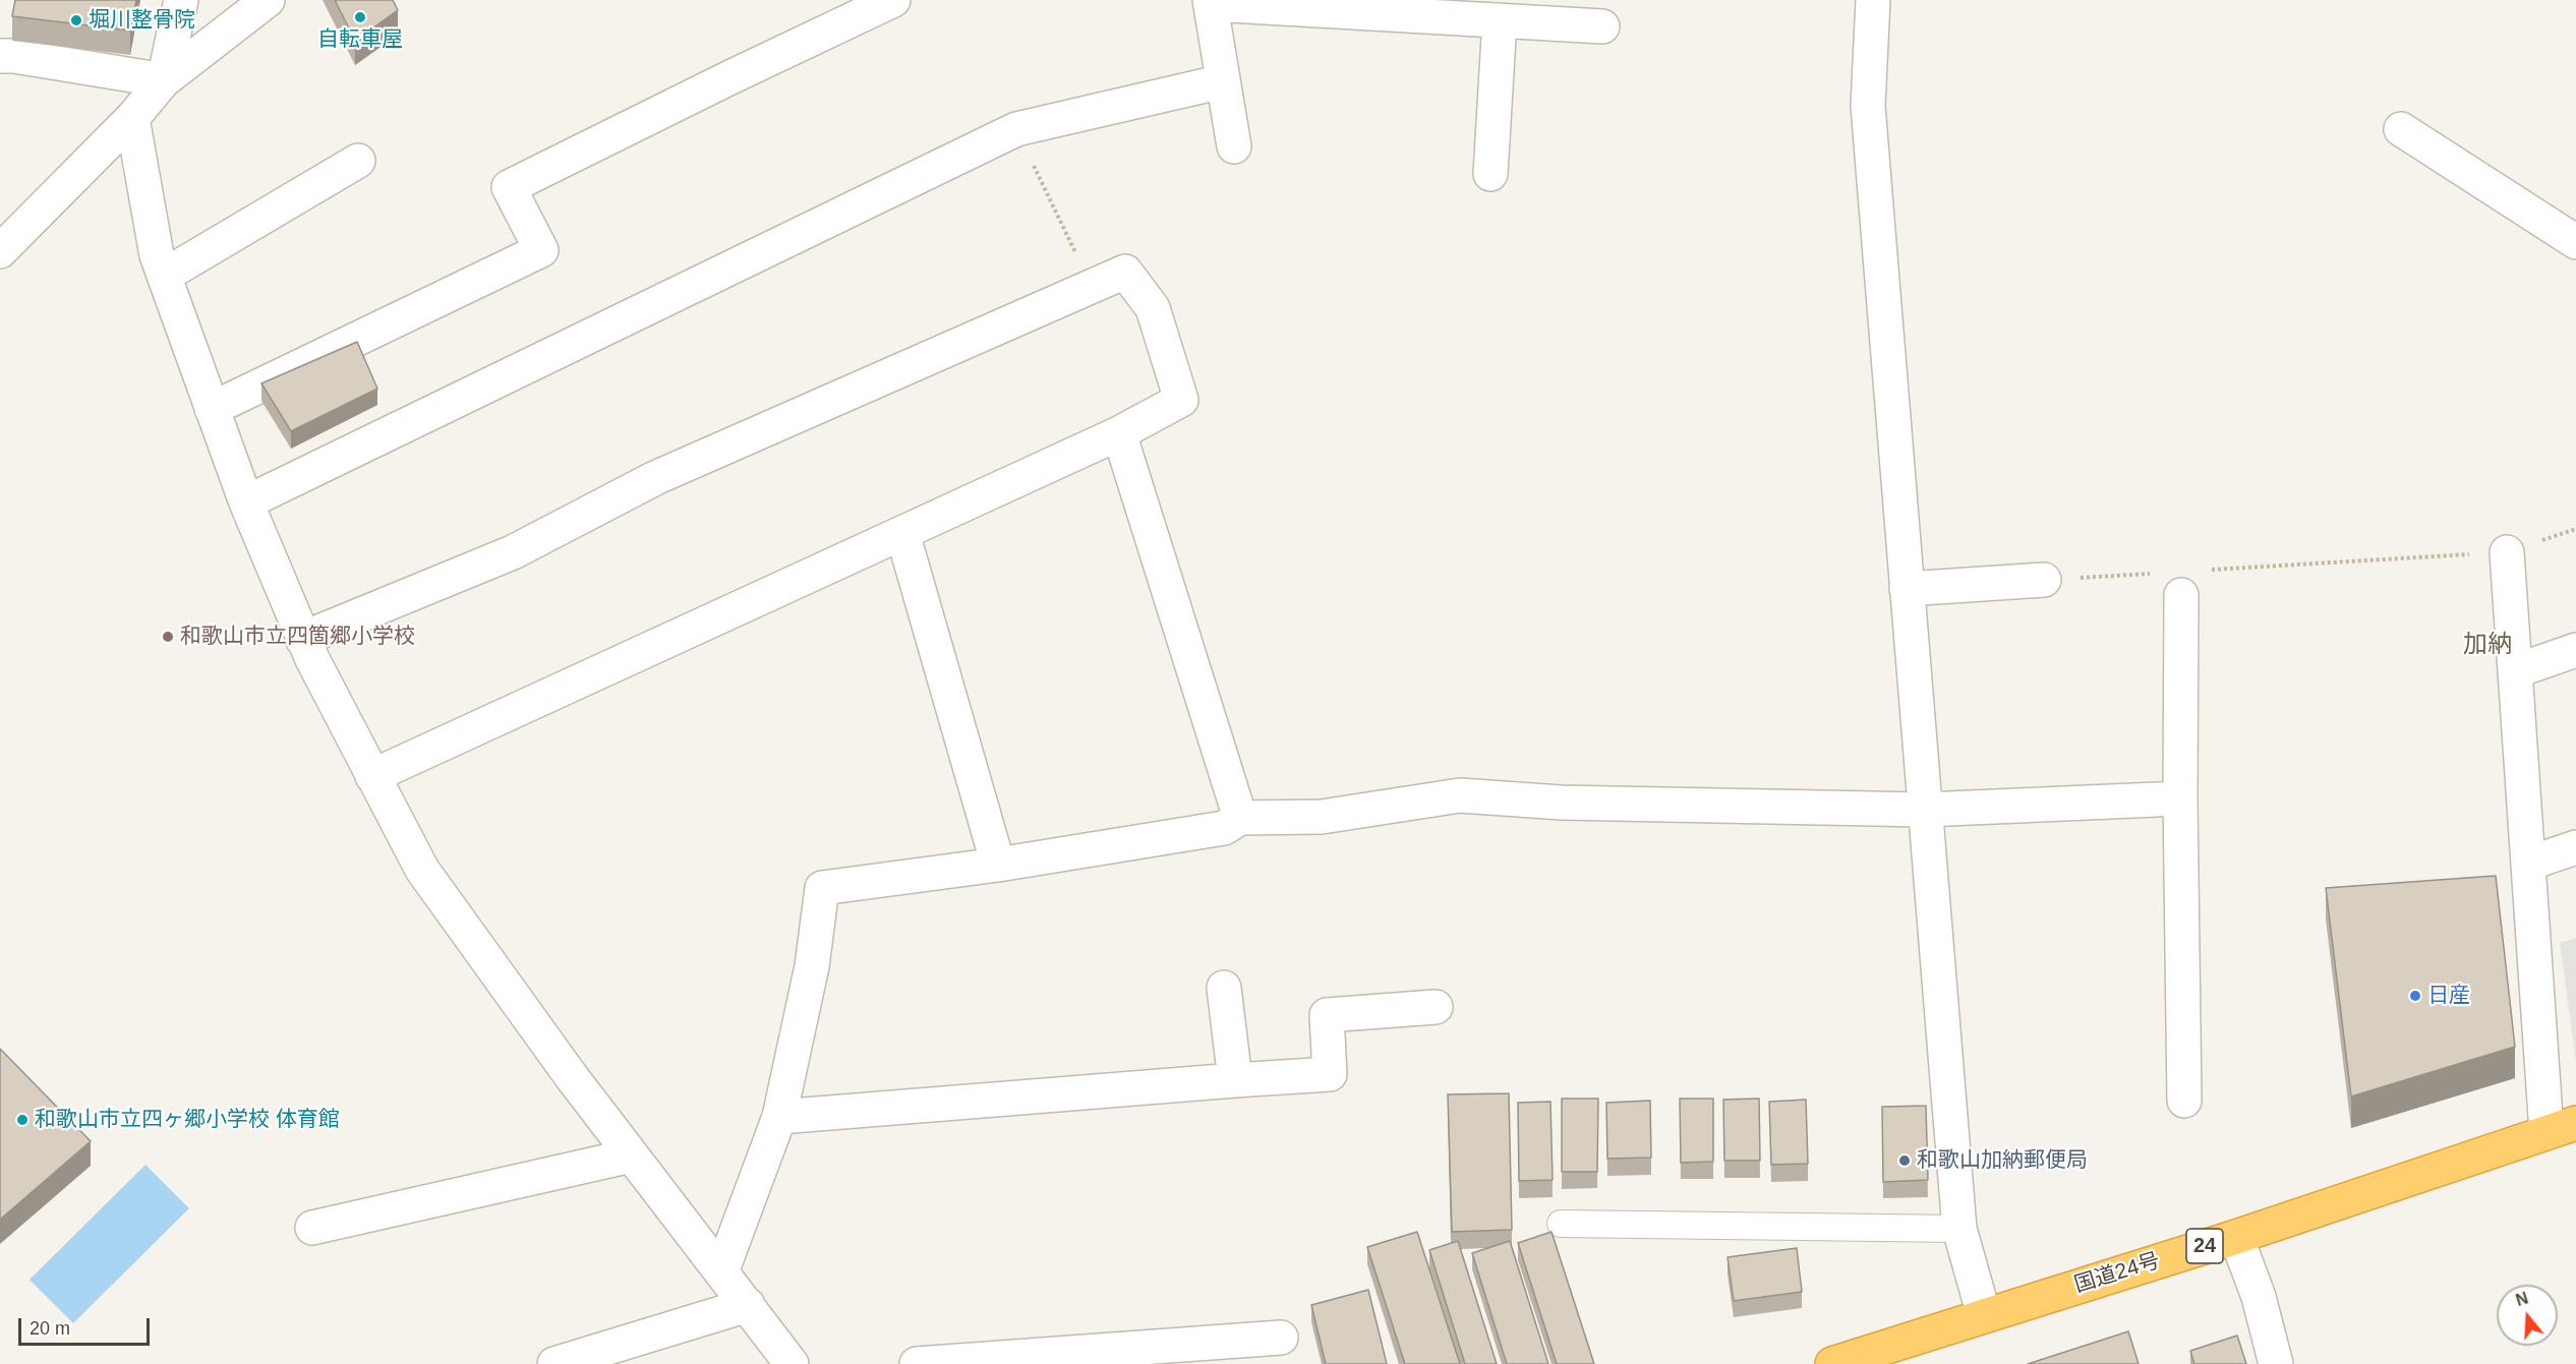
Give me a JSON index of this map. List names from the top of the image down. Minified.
{"streets":{"highway":["24","国道24号"]},"districts":["加納"],"places":["自転車屋","堀川整骨院","和歌山市立四箇郷小学校","日産","和歌山市立四ヶ郷小学校 体育館","和歌山加納郵便局"],"scale_bar":"20 m","north":"top"}
